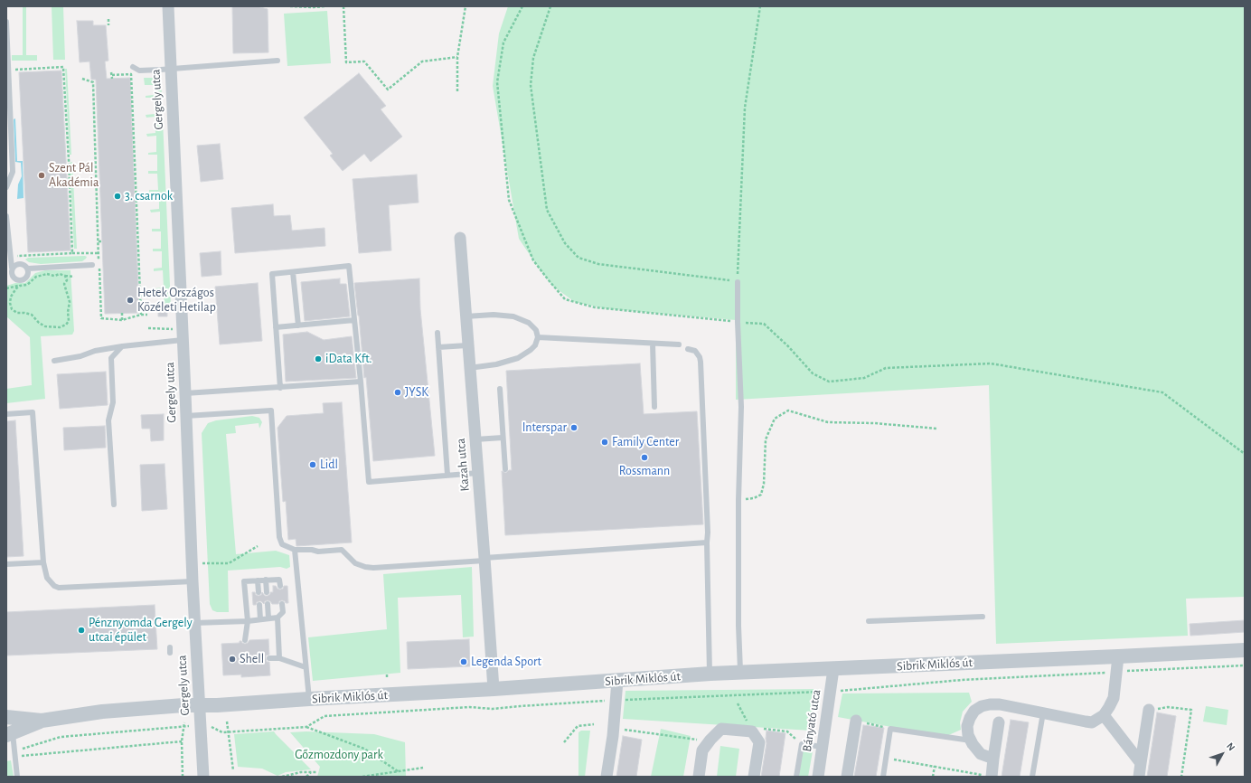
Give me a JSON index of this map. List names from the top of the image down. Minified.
{"streets":{"street":["Gergely utca","Kazah utca","Sibrik Miklós út","Bányató utca"]},"crossings":[["Gergely utca","Sibrik Miklós út"],["Kazah utca","Sibrik Miklós út"],["Sibrik Miklós út","Bányató utca"]],"parks":["Gőzmozdony park"],"places":["Szent Pál Akadémia","3. csarnok","Hetek Országos Közéleti Hetilap","iData Kft.","JYSK","Interspar","Family Center","Rossmann","Lidl","Pénznyomda Gergely utcai épület","Shell","Legenda Sport"],"north":"top right"}
